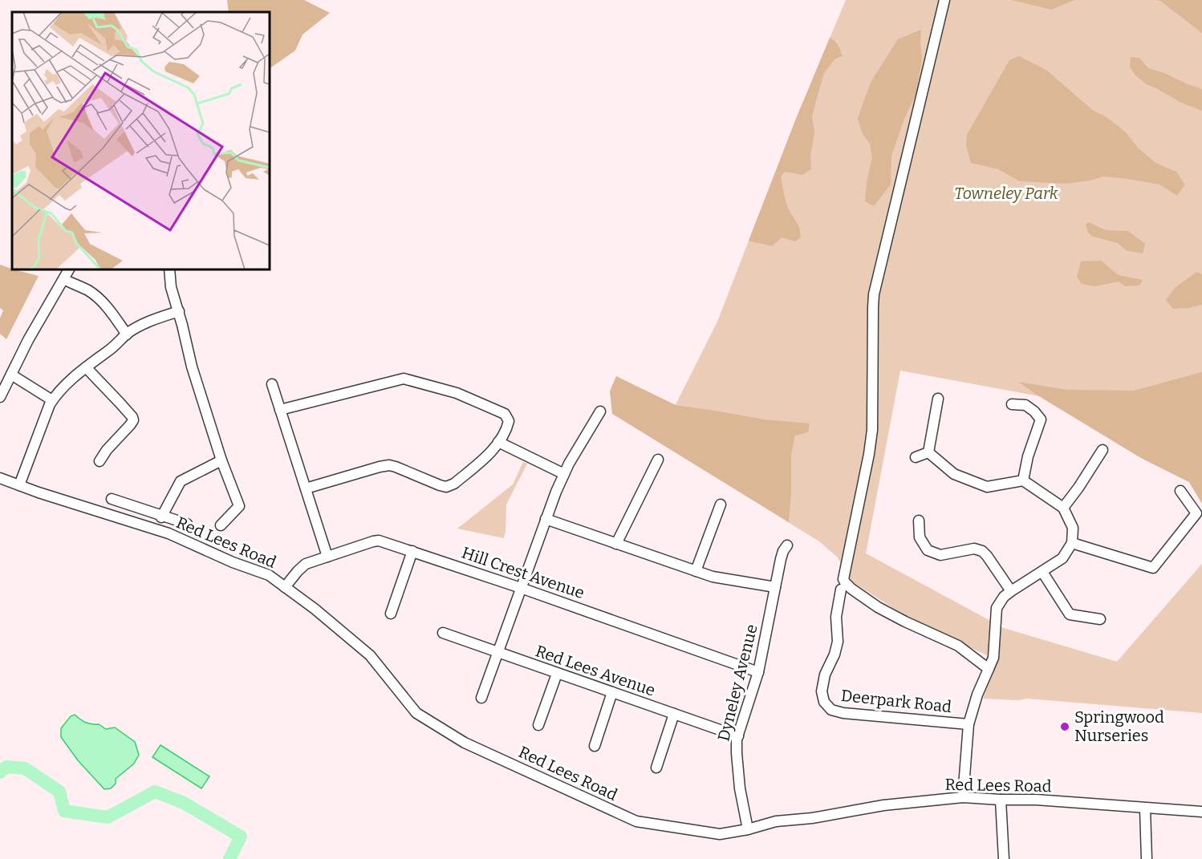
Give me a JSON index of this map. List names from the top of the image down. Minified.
{"streets":{"street":["Red Lees Road","Hill Crest Avenue","Red Lees Avenue","Dyneley Avenue","Deerpark Road"]},"crossings":[["Red Lees Road","Hill Crest Avenue"],["Red Lees Road","Dyneley Avenue"],["Hill Crest Avenue","Dyneley Avenue"],["Red Lees Avenue","Dyneley Avenue"]],"parks":["Towneley Park"],"places":["Springwood Nurseries"]}
